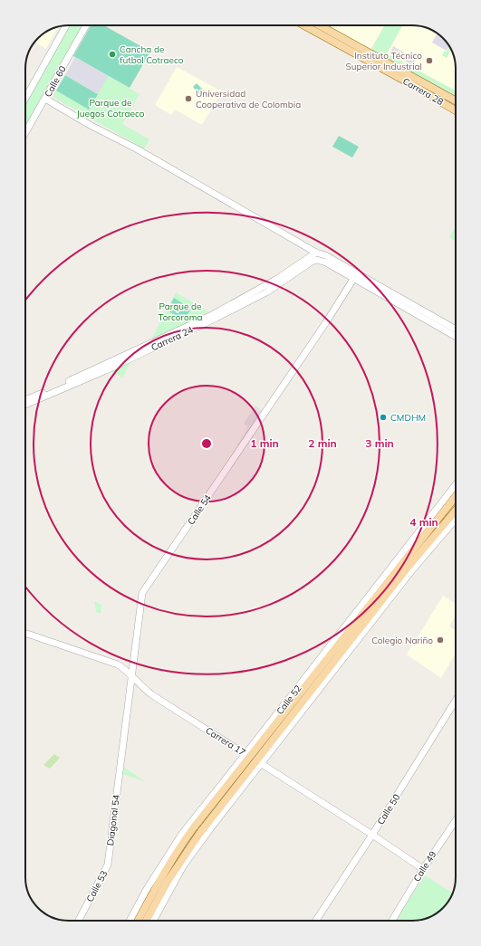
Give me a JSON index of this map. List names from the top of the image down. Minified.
{"streets":{"main road":["Carrera 28","Calle 52"],"street":["Calle 60","Carrera 24","Calle 54","Carrera 17","Calle 50","Diagonal 54","Calle 49","Calle 53"]},"crossings":[["Calle 54","Carrera 17"],["Calle 54","Diagonal 54"],["Calle 52","Carrera 17"],["Carrera 17","Calle 50"],["Carrera 17","Calle 49"],["Diagonal 54","Calle 53"]],"parks":["Parque de Juegos Cotraeco","Parque de Torcoroma"],"places":["Cancha de futbol Cotraeco","Instituto Técnico Superior Industrial","Universidad Cooperativa de Colombia","CMDHM","Colegio Nariño"],"rings":["1 min","2 min","3 min","4 min"]}
